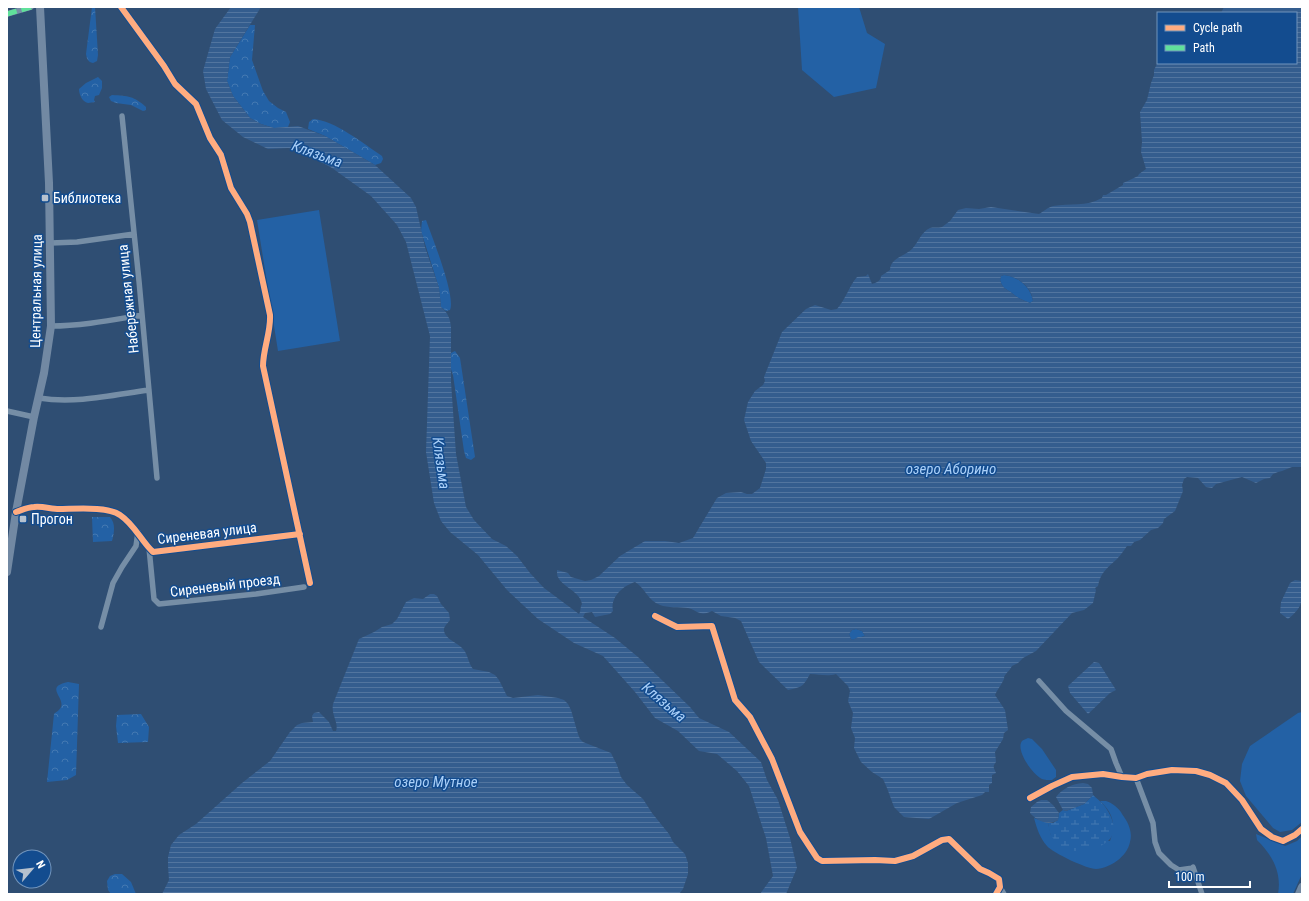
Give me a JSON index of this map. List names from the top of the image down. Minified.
{"streets":{"main road":["Центральная улица"],"street":["Набережная улица","Сиреневая улица","Сиреневый проезд"]},"crossings":[["Центральная улица","Сиреневая улица"],["Сиреневая улица","Сиреневый проезд"]],"water":["Клязьма","озеро Аборино","озеро Мутное"],"places":{"transit":["Библиотека","Прогон"]},"legend":["Cycle path","Path"],"scale_bar":"100 m","north":"top right"}
